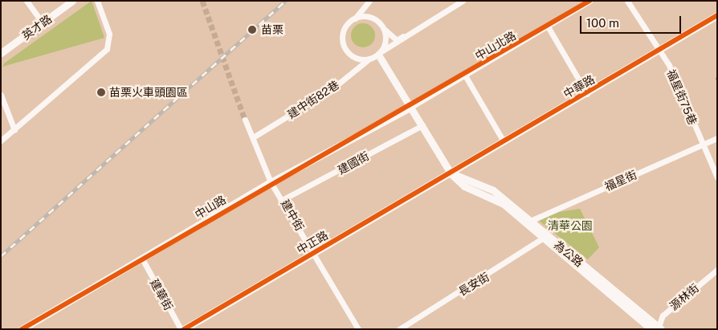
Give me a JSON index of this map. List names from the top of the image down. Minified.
{"streets":{"street":["英才路","中山北路","中華路","福星街75巷","建中街82巷","建國街","福星街","中山路","建中街","中正路","為公路","長安街","建華街","源林街"]},"crossings":[["中山北路","中山路"],["中華路","福星街75巷"],["中華路","中正路"],["中華路","為公路"],["福星街75巷","福星街"],["建中街82巷","建中街"],["建國街","建中街"],["福星街","為公路"],["中山路","建中街"],["中山路","建華街"],["建中街","中正路"],["中正路","為公路"],["為公路","長安街"],["為公路","源林街"]],"parks":["清華公園"],"places":["苗栗","苗栗火車頭園區"],"scale_bar":"100 m"}
